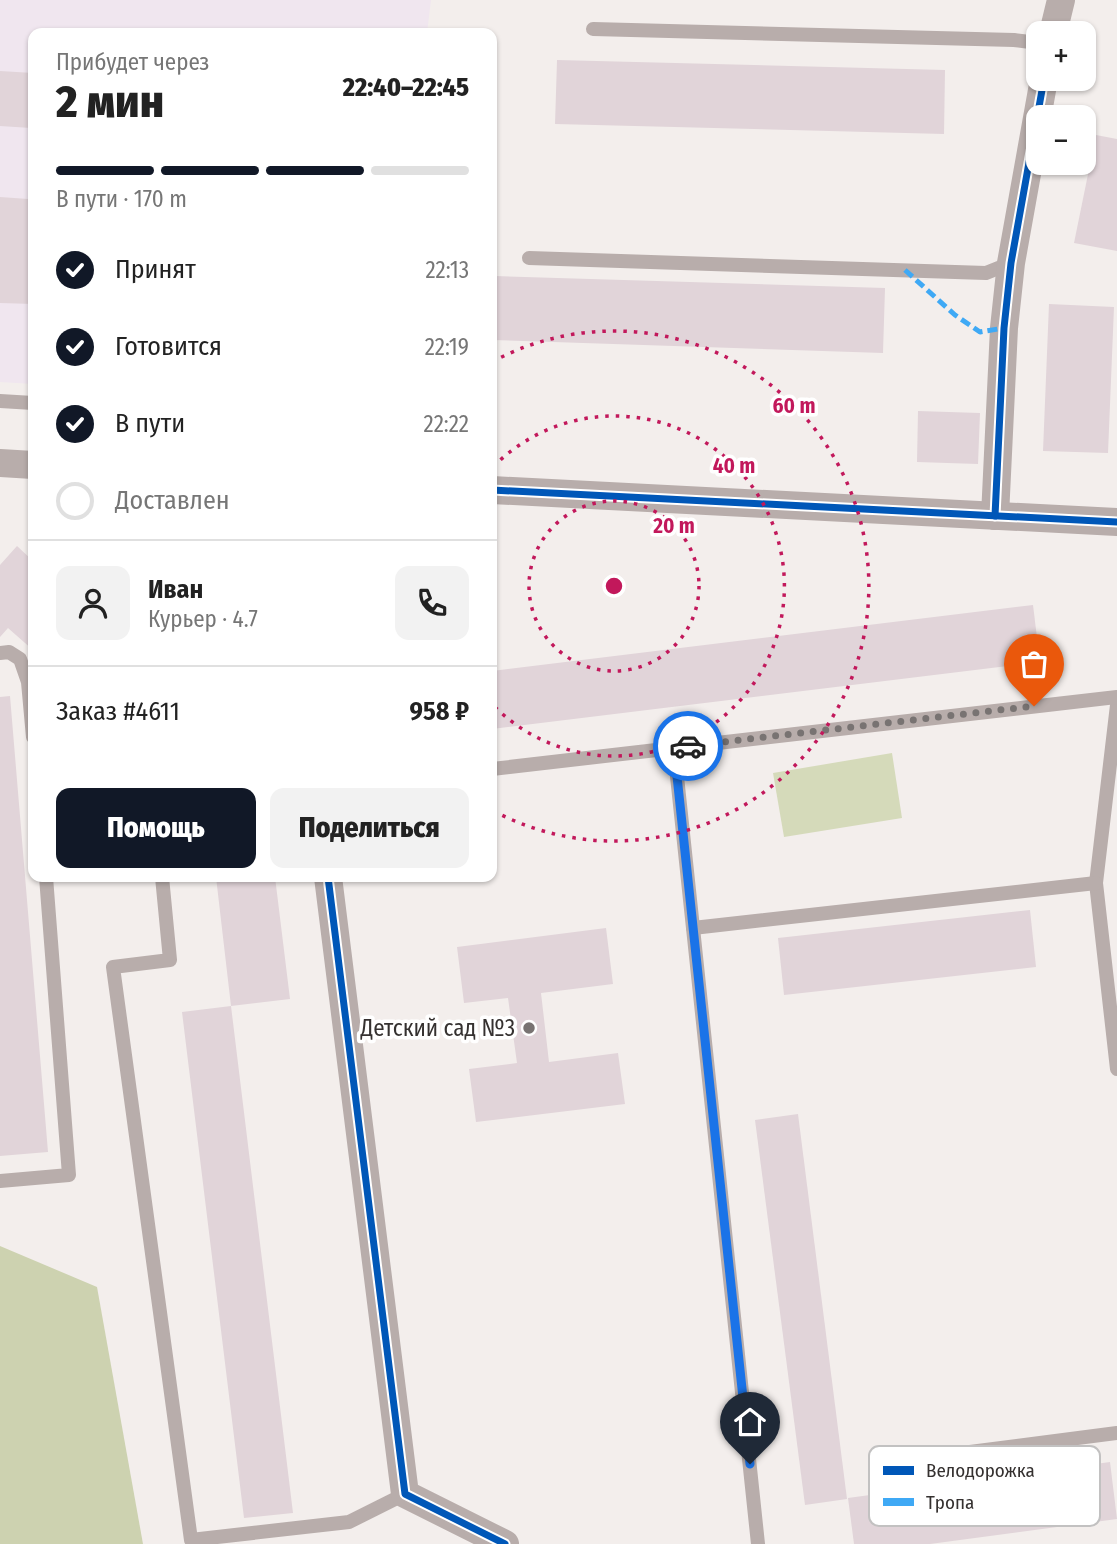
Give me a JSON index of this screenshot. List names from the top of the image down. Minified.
{"places":["Детский сад №3"],"legend":["Велодорожка","Тропа"],"page":{"map_buttons":["+","−"],"heading":["2 мин","Прибудет через","22:40–22:45"],"panel":["Иван","Курьер · 4.7","Заказ #4611","958 ₽"],"bar":"В пути · 170 m","list":[["Принят","22:13"],["Готовится","22:19"],["В пути","22:22"],"Доставлен"],"buttons":["Помощь","Поделиться"]},"rings":["60 m","40 m","20 m"]}
